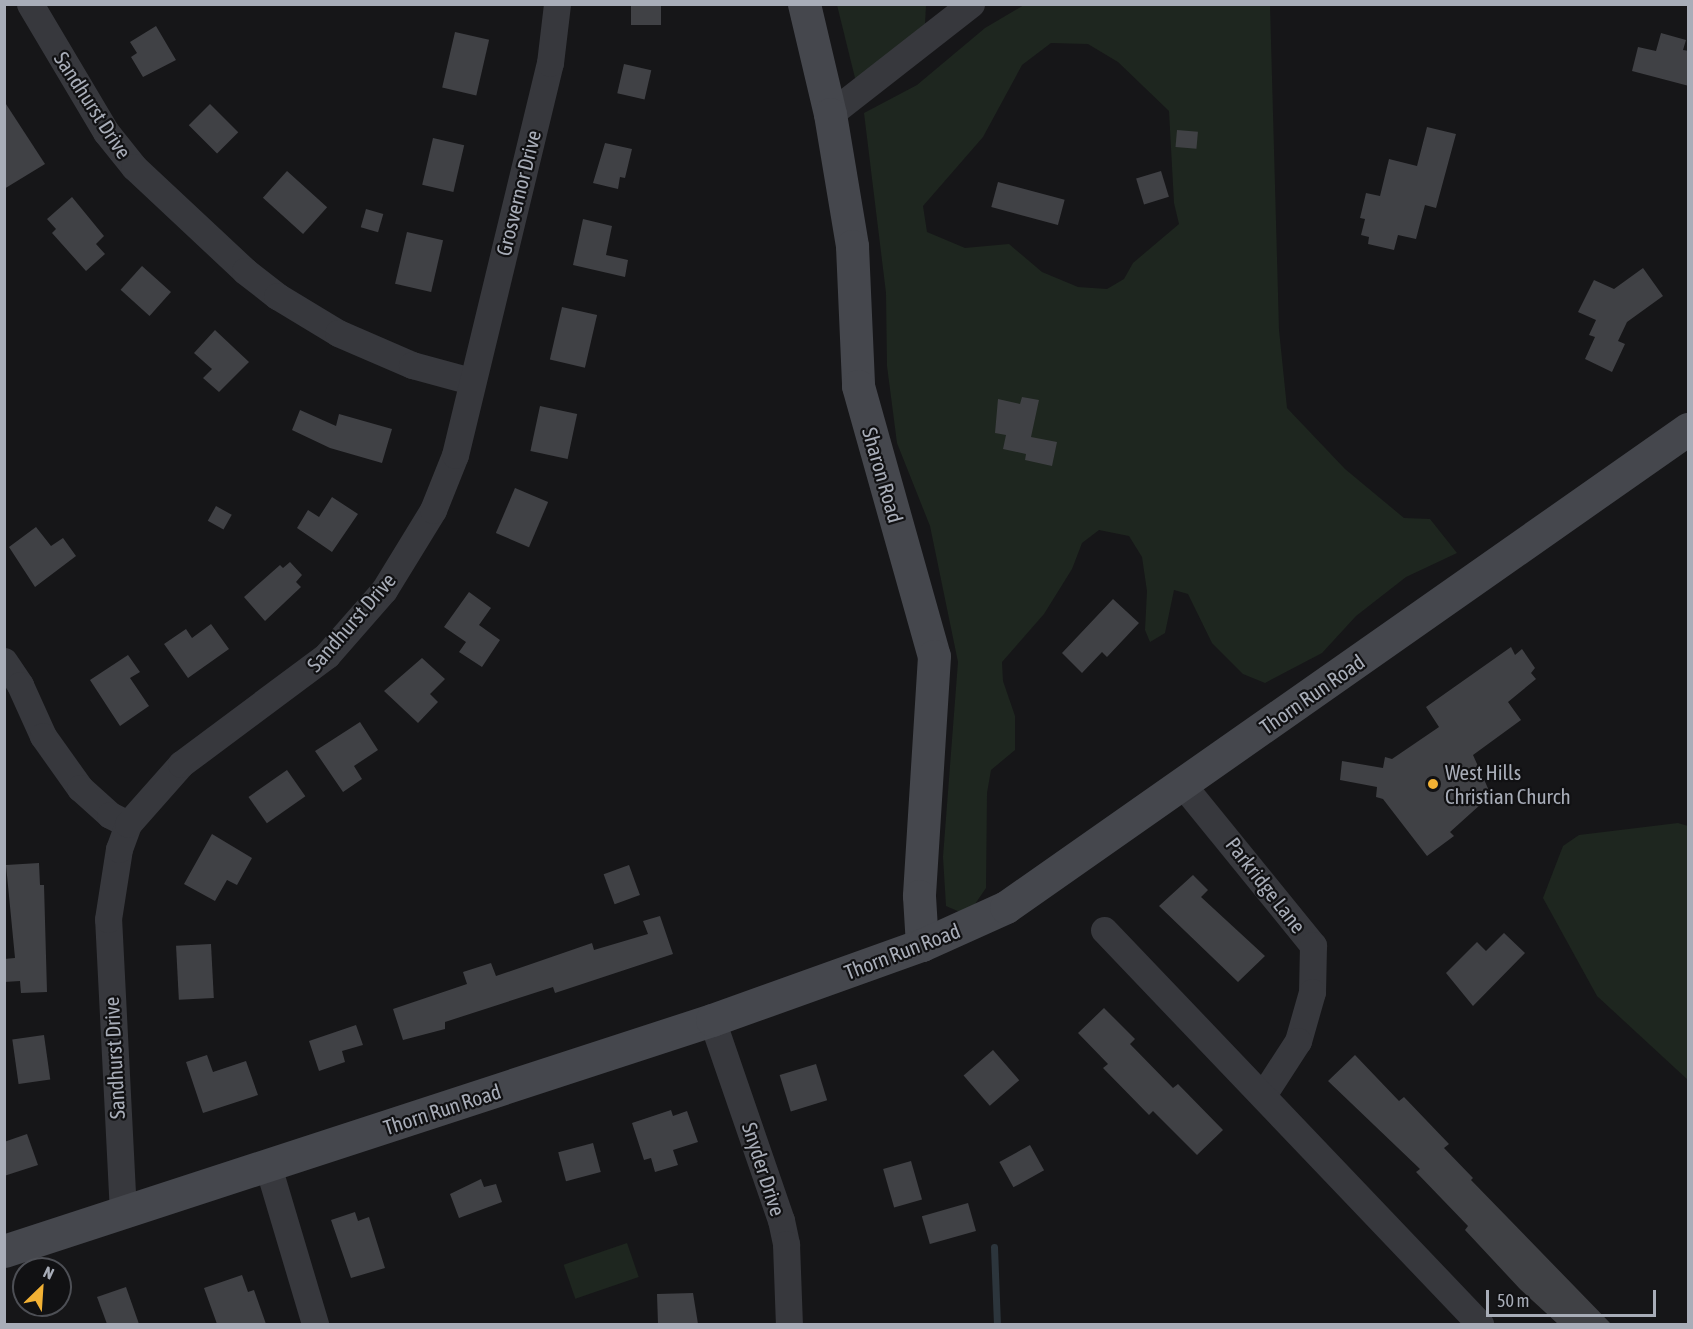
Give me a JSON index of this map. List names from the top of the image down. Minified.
{"streets":{"street":["Sandhurst Drive","Grosvernor Drive","Sharon Road","Thorn Run Road","Parkridge Lane","Snyder Drive"]},"crossings":[["Sandhurst Drive","Grosvernor Drive"],["Sandhurst Drive","Thorn Run Road"],["Sharon Road","Thorn Run Road"],["Thorn Run Road","Parkridge Lane"],["Thorn Run Road","Snyder Drive"]],"places":["West Hills Christian Church"],"scale_bar":"50 m","north":"top right"}
